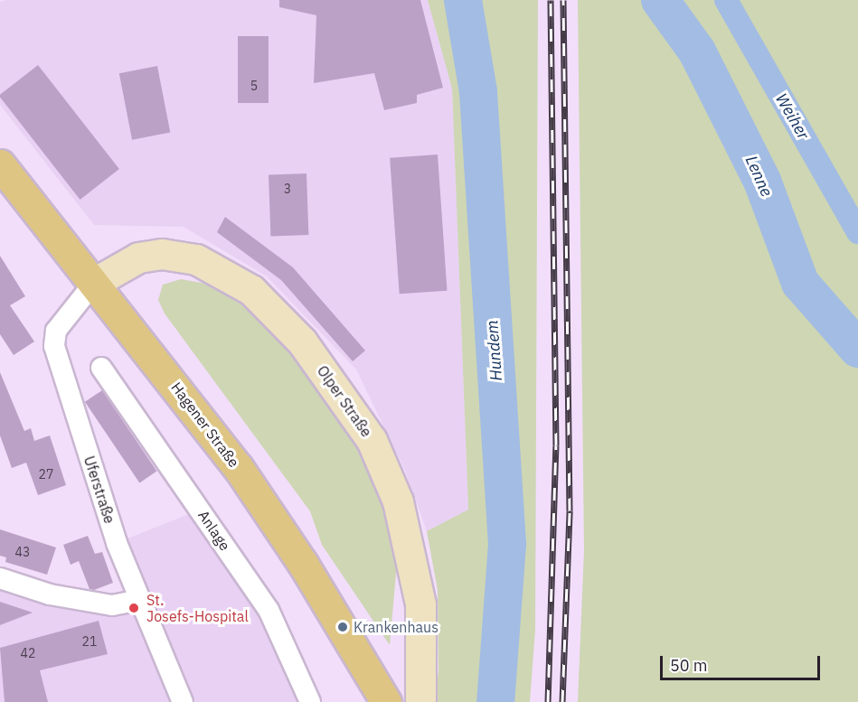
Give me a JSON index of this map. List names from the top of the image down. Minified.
{"streets":{"main road":["Olper Straße","Hagener Straße"],"street":["Uferstraße","Anlage"]},"crossings":[["Olper Straße","Hagener Straße"],["Olper Straße","Uferstraße"],["Hagener Straße","Uferstraße"]],"water":["Weiher","Lenne","Hundem"],"places":["St. Josefs-Hospital","Krankenhaus"],"house_numbers":["5","3","27","43","21","42"],"scale_bar":"50 m"}
